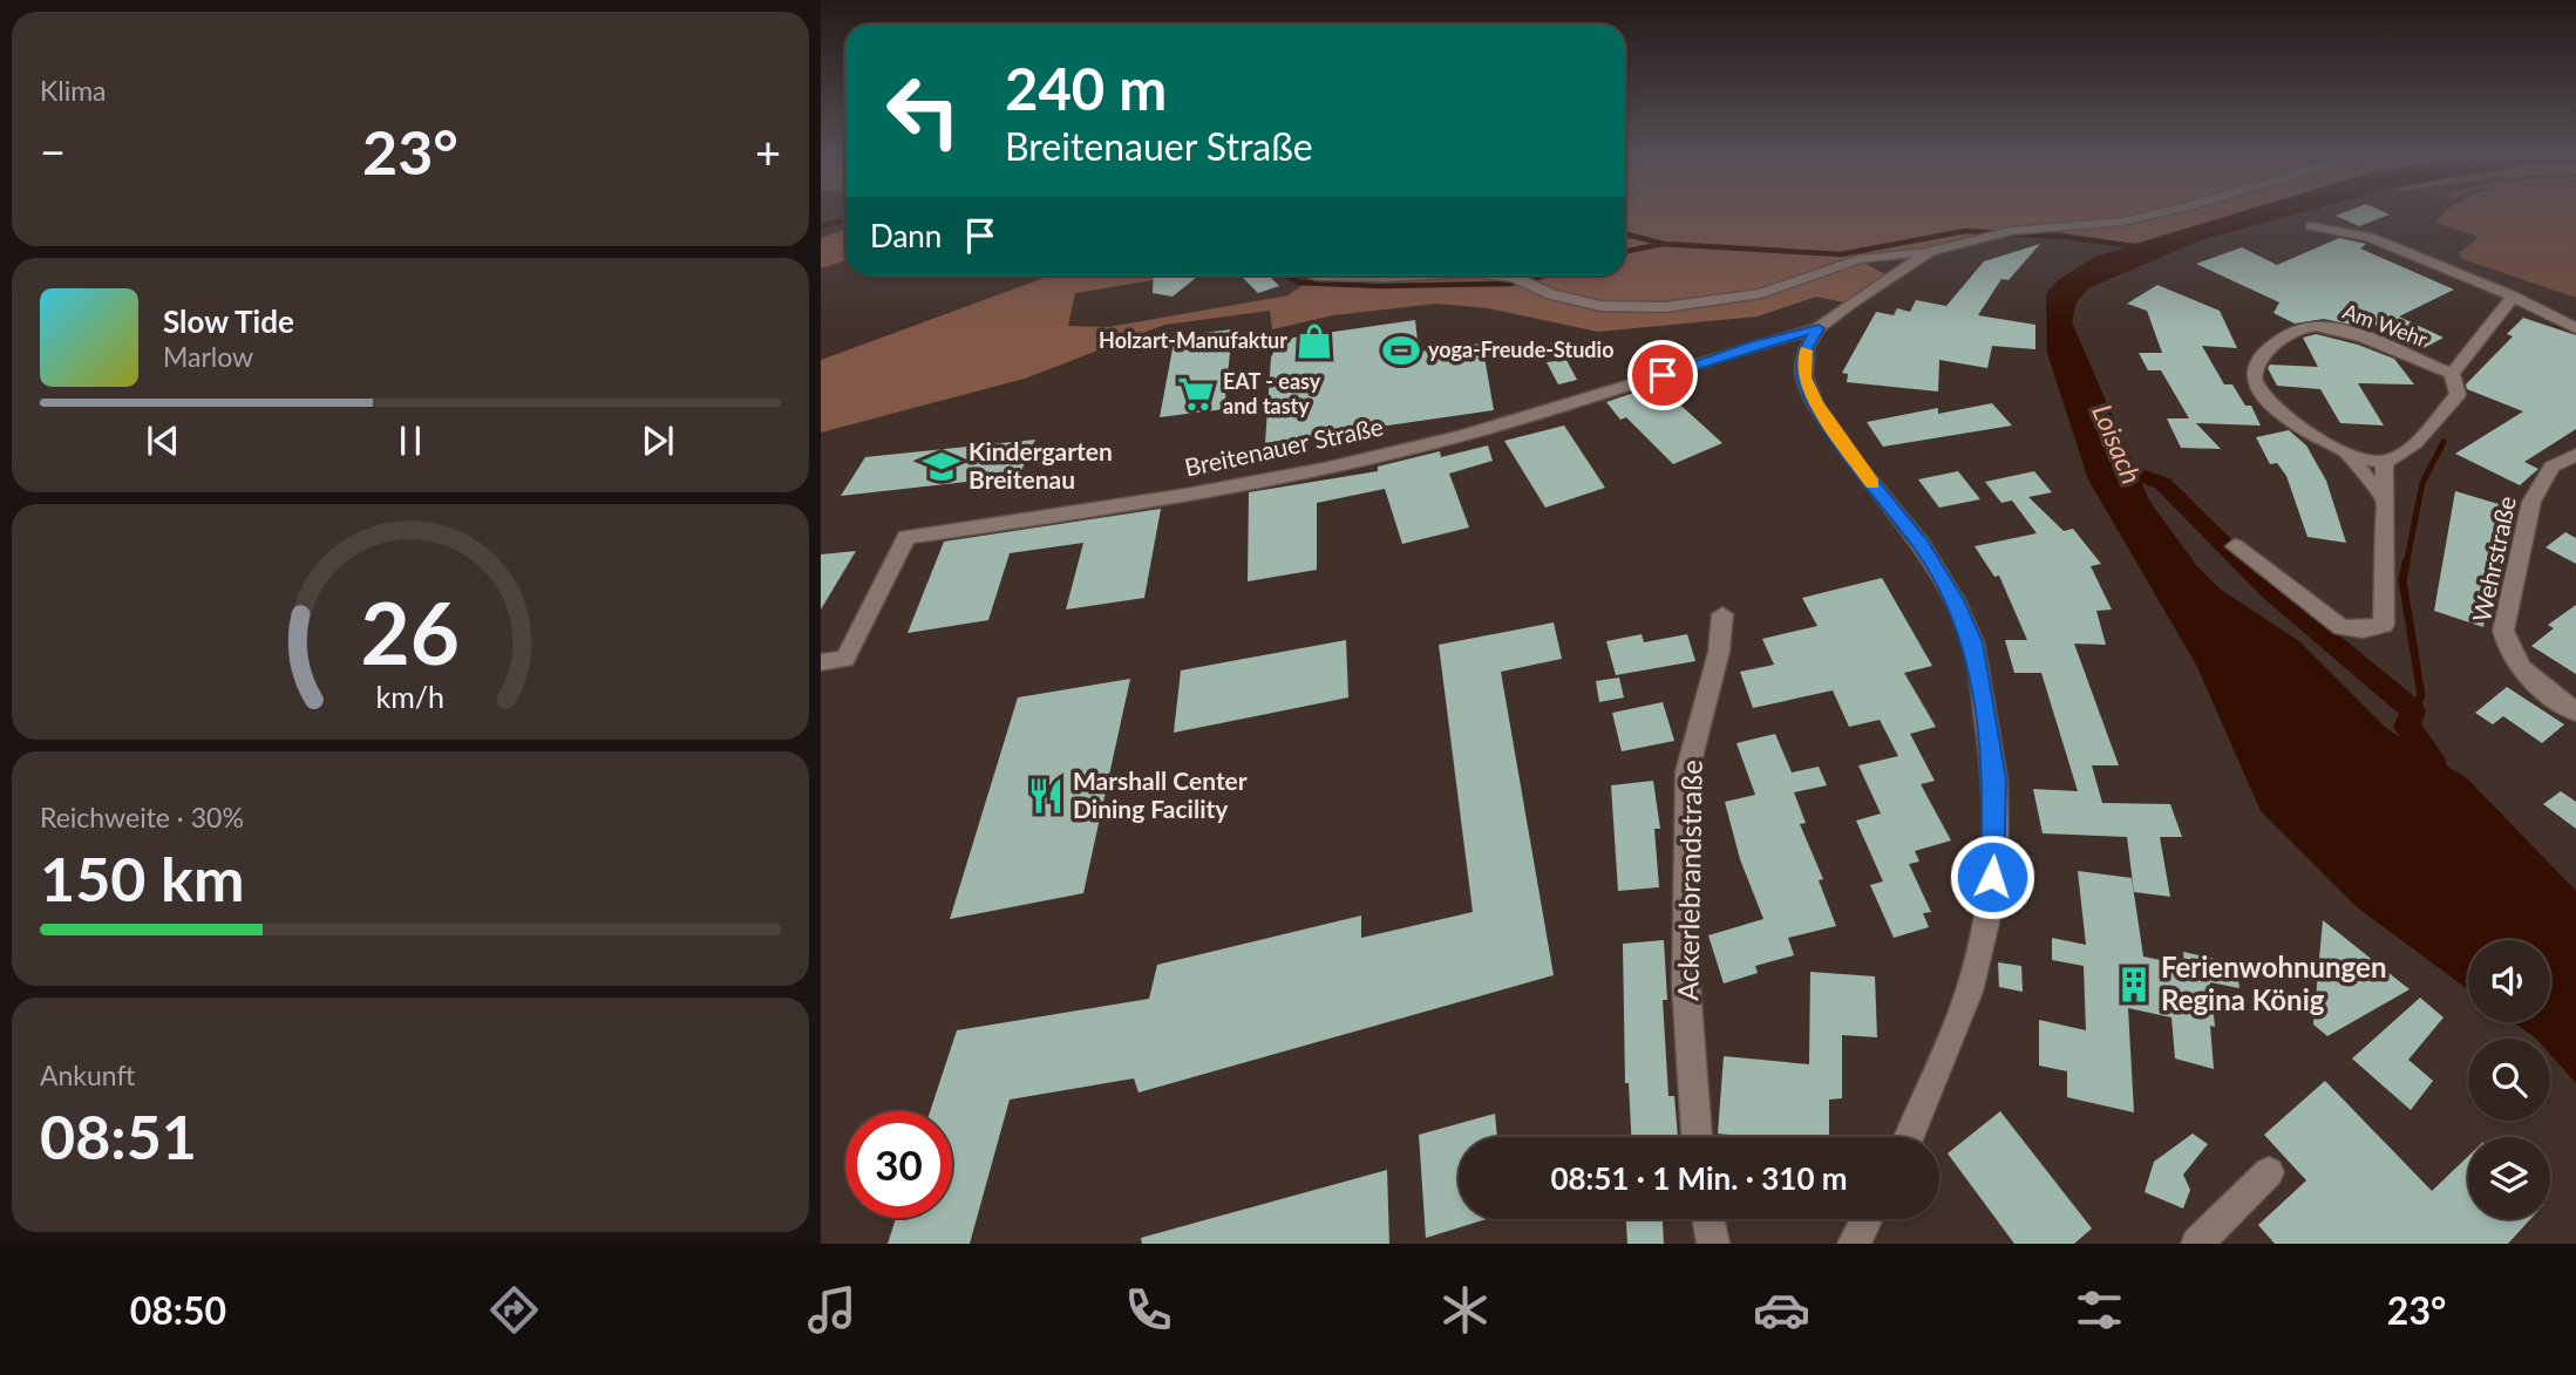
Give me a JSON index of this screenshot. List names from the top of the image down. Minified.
{"streets":{"street":["Am Wehr","Breitenauer Straße","Wehrstraße","Ackerlebrandstraße"]},"water":["Loisach"],"places":{"shop":["Holzart-Manufaktur"],"sports":["yoga-Freude-Studio"],"supermarket":["EAT - easy and tasty"],"school or university":["Kindergarten Breitenau"],"restaurant":["Marshall Center Dining Facility"],"building":["Ferienwohnungen Regina König"]},"page":{"tile":["Klima",["Reichweite · 30%","150 km"],["Ankunft","08:51"]],"turn":["240 m","Breitenauer Straße"],"heat":["−","23°","+"],"then":"Dann","song":["Slow Tide","Marlow"],"limit":"30","trip":"08:51 · 1 Min. · 310 m","tabs":["08:50","23°"],"gauge":["26","km/h"]}}
